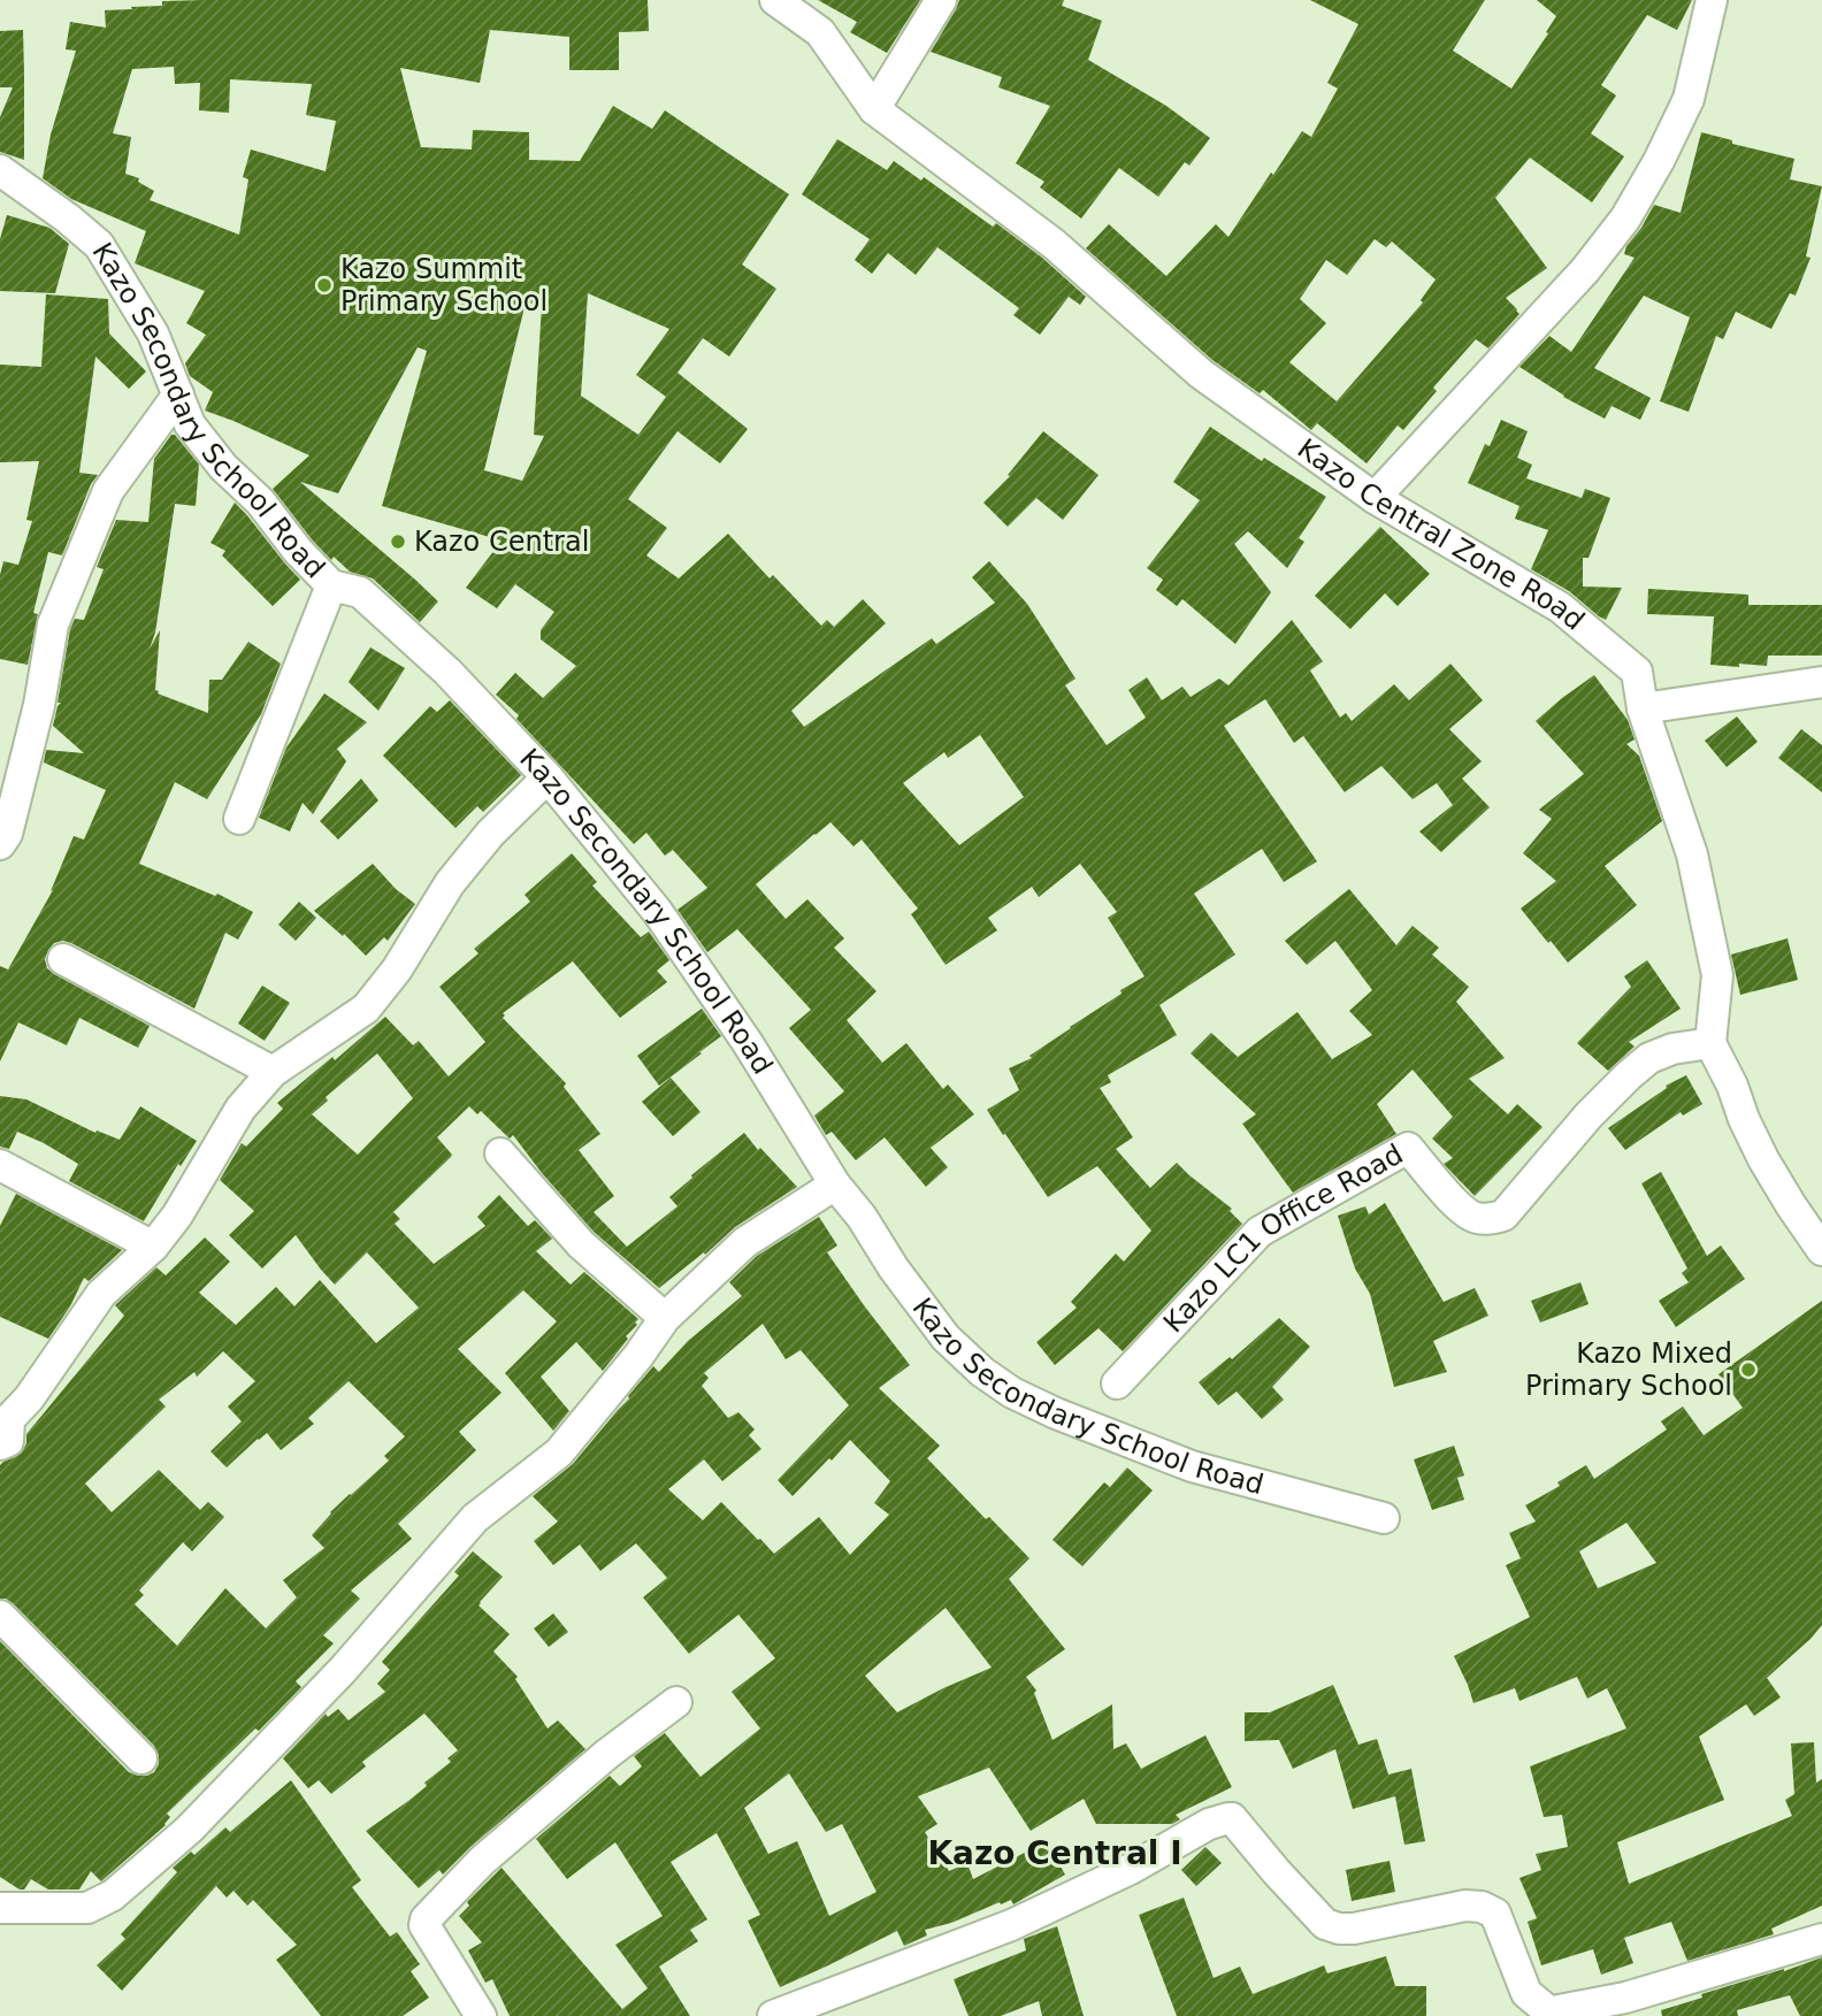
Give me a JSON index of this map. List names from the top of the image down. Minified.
{"streets":{"street":["Kazo Secondary School Road","Kazo Central Zone Road","Kazo LC1 Office Road"]},"crossings":[["Kazo Central Zone Road","Kazo LC1 Office Road"]],"districts":["Kazo Central I"],"places":["Kazo Summit Primary School","Kazo Central","Kazo Mixed Primary School"]}
